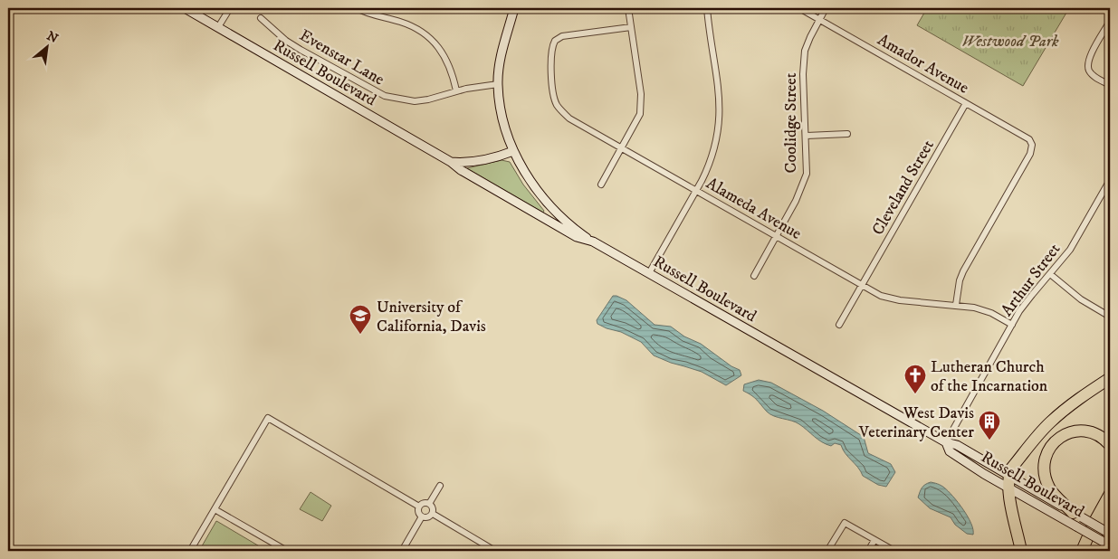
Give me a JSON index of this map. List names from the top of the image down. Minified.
{"streets":{"main road":["Russell Boulevard"],"street":["Evenstar Lane","Amador Avenue","Coolidge Street","Cleveland Street","Alameda Avenue","Arthur Street"]},"crossings":[["Amador Avenue","Coolidge Street"],["Amador Avenue","Cleveland Street"],["Amador Avenue","Alameda Avenue"],["Russell Boulevard","Arthur Street"],["Coolidge Street","Alameda Avenue"],["Cleveland Street","Alameda Avenue"],["Alameda Avenue","Arthur Street"]],"parks":["Westwood Park"],"places":{"school or university":["University of California, Davis"],"church":["Lutheran Church of the Incarnation"],"building":["West Davis Veterinary Center"]},"north":"top right"}
